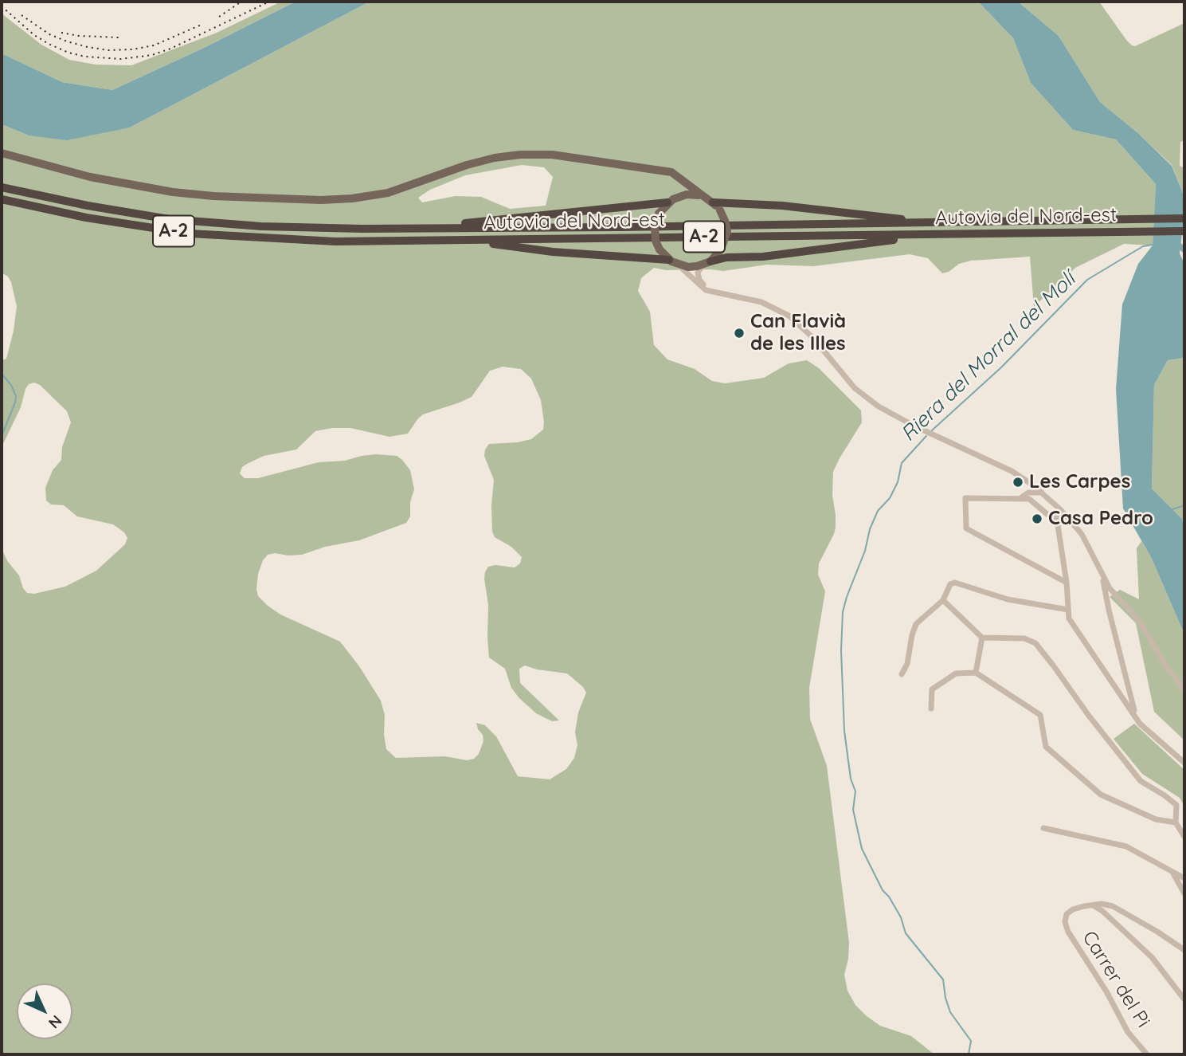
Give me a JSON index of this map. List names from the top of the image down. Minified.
{"streets":{"highway":["Autovia del Nord-est","A-2"],"street":["Carrer del Pi"]},"water":["Riera del Morral del Molí"],"places":["Can Flavià de les Illes","Les Carpes","Casa Pedro"],"north":"bottom right"}
